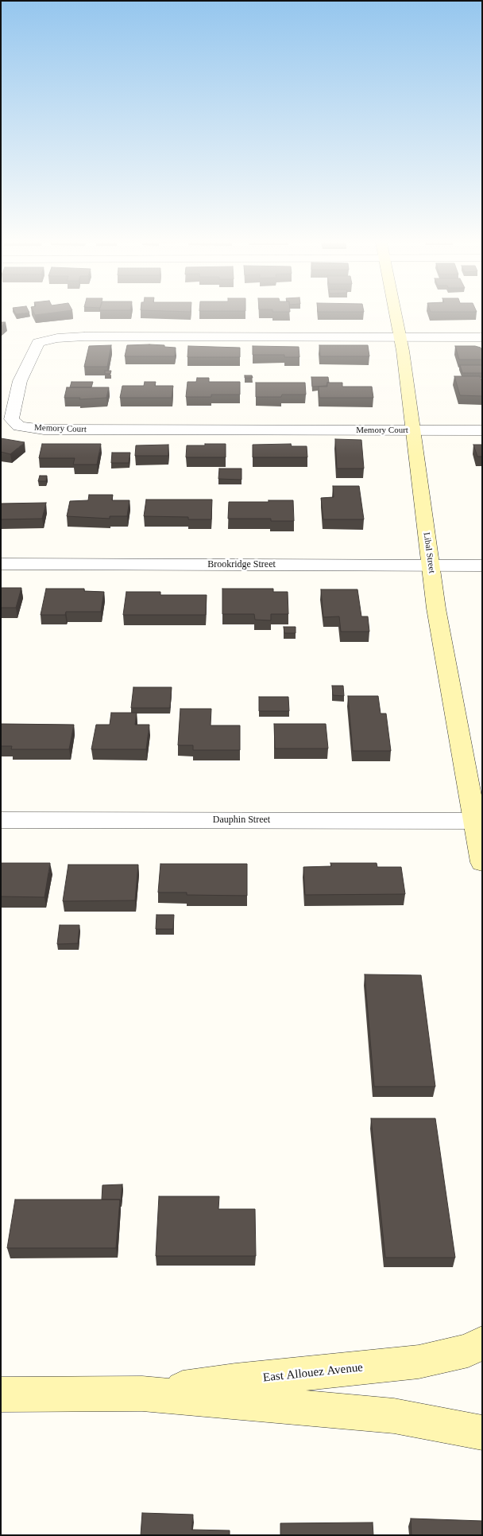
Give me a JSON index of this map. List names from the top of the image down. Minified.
{"streets":{"street":["Memory Court","Libal Street","Brookridge Street","Dauphin Street","East Allouez Avenue"]},"crossings":[["Memory Court","Libal Street"],["Libal Street","Brookridge Street"],["Libal Street","Dauphin Street"]]}
